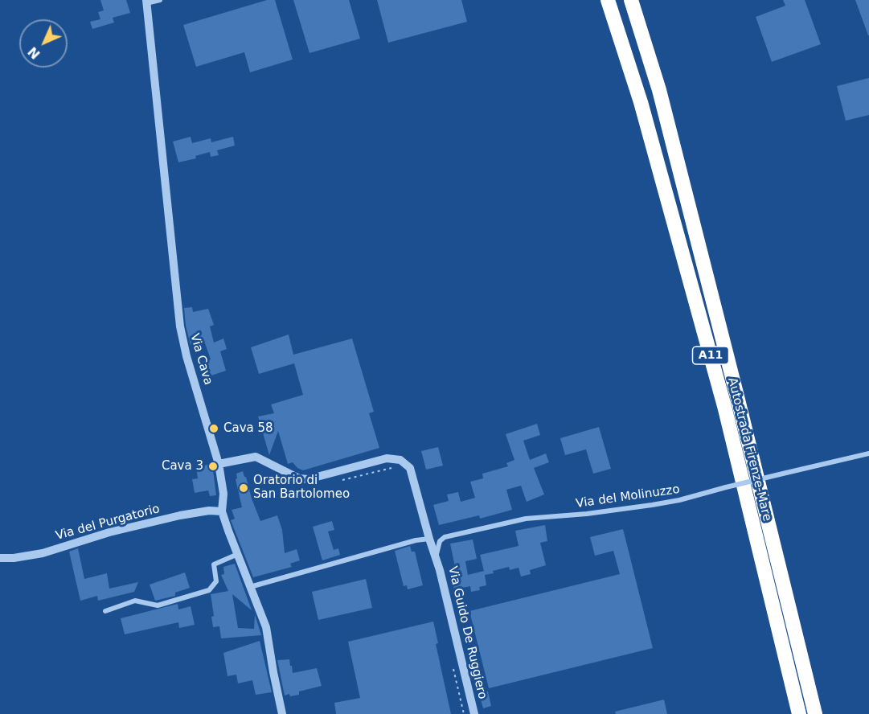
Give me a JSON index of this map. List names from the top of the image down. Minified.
{"streets":{"highway":["A11","Autostrada Firenze-Mare"],"street":["Via Cava","Via del Molinuzzo","Via del Purgatorio","Via Guido De Ruggiero"]},"crossings":[["Via Cava","Via del Purgatorio"],["Via Cava","Via Guido De Ruggiero"],["Via del Molinuzzo","Via Guido De Ruggiero"]],"places":["Cava 58","Cava 3","Oratorio di San Bartolomeo"],"north":"bottom left"}
